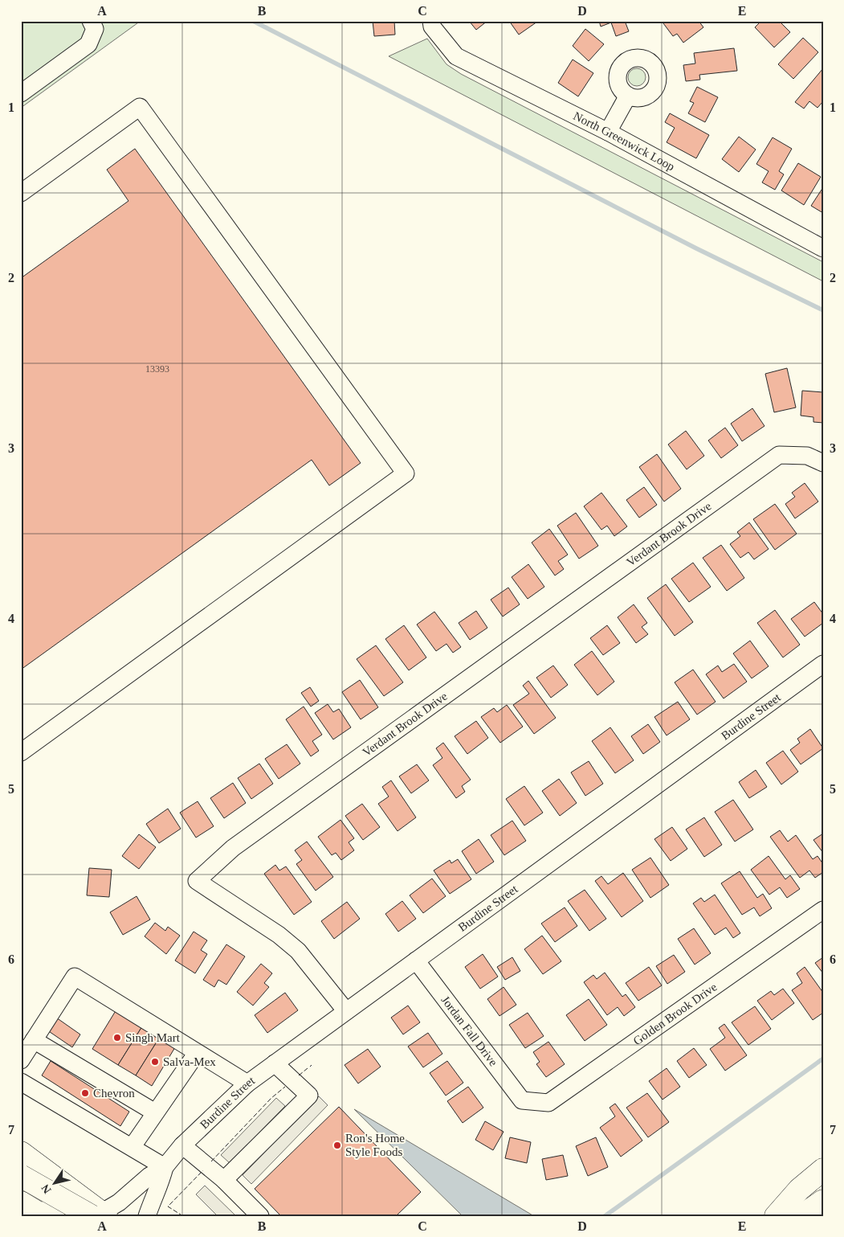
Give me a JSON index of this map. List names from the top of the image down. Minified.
{"streets":{"street":["North Greenwick Loop","Verdant Brook Drive","Burdine Street","Golden Brook Drive","Jordan Fall Drive"]},"crossings":[["Verdant Brook Drive","Burdine Street"],["Burdine Street","Jordan Fall Drive"],["Golden Brook Drive","Jordan Fall Drive"]],"places":["Singh Mart","Salva-Mex","Chevron","Ron's Home Style Foods"],"house_numbers":["13393"],"north":"bottom left","grid":{"columns":["A","B","C","D","E"],"rows":["1","2","3","4","5","6","7"]}}
